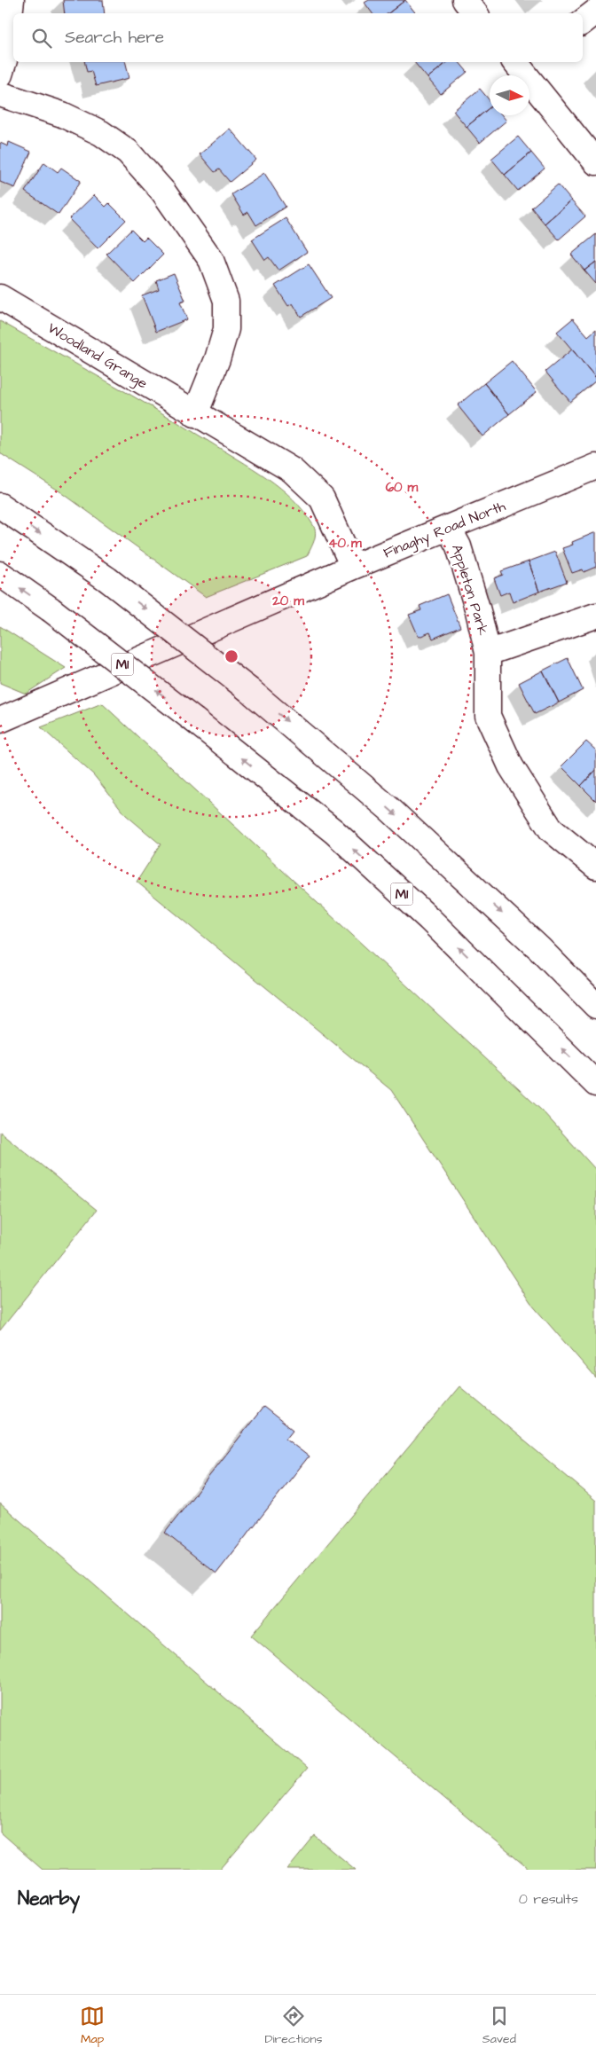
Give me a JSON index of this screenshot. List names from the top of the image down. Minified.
{"streets":{"main road":["Woodland Grange","Finaghy Road North","Appleton Park","M1"]},"crossings":[["Woodland Grange","Finaghy Road North"],["Finaghy Road North","Appleton Park"]],"north":"right","page":{"search":"Search here","heading":["Nearby","0 results"],"nav":["Map","Directions","Saved"]},"rings":["60 m","40 m","20 m"]}
